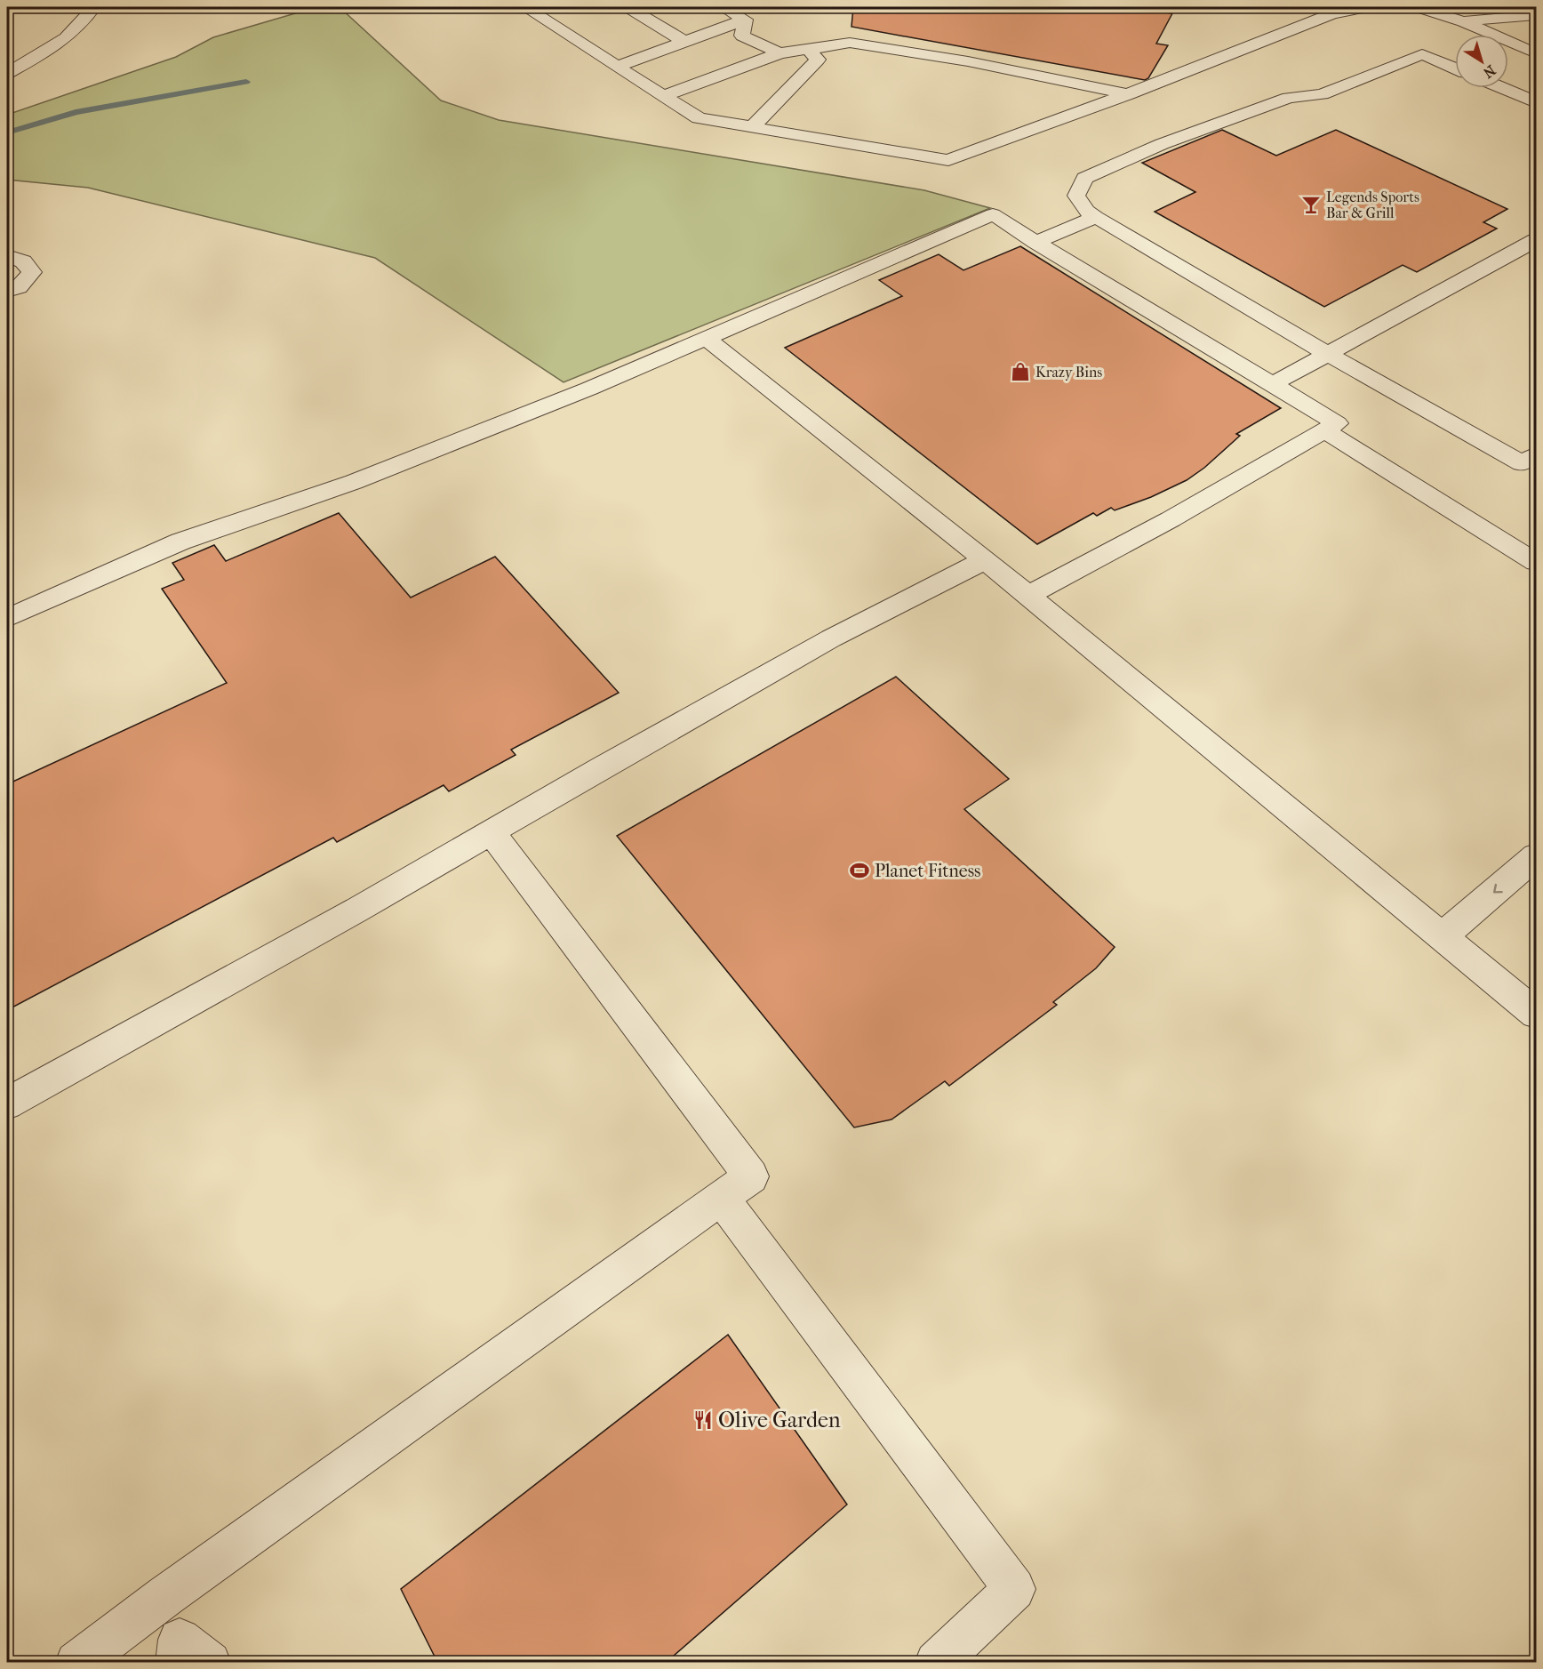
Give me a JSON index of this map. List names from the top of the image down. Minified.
{"places":{"bar":["Legends Sports Bar & Grill"],"shop":["Krazy Bins"],"sports":["Planet Fitness"],"restaurant":["Olive Garden"]},"north":"bottom right"}
